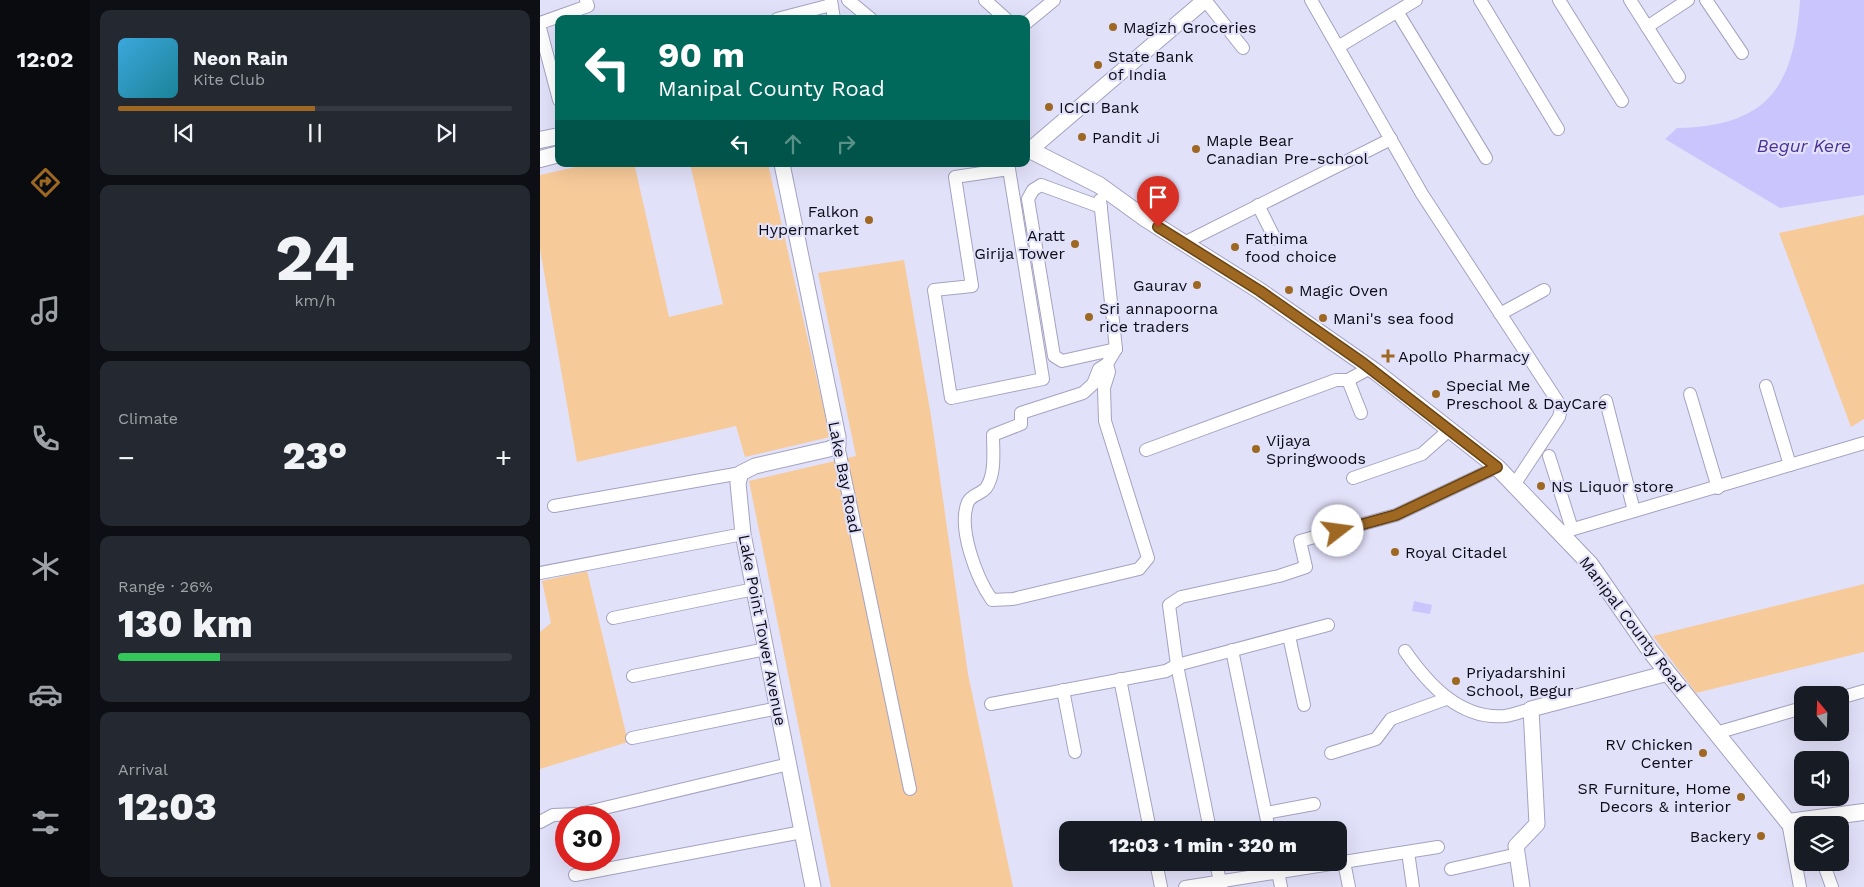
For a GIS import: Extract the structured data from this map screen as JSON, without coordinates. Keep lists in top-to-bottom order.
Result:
{
  "streets": {
    "main road": ["Manipal County Road"],
    "street": ["Lake Bay Road", "Lake Point Tower Avenue"]
  },
  "water": ["Begur Kere"],
  "places": {
    "other": [
      "Magizh Groceries",
      "State Bank of India",
      "ICICI Bank",
      "Pandit Ji",
      "Maple Bear Canadian Pre-school",
      "Falkon Hypermarket",
      "Aratt Girija Tower",
      "Fathima food choice",
      "Gaurav",
      "Magic Oven",
      "Sri annapoorna rice traders",
      "Mani's sea food",
      "Special Me Preschool & DayCare",
      "Vijaya Springwoods",
      "NS Liquor store",
      "Royal Citadel",
      "Priyadarshini School, Begur",
      "RV Chicken Center",
      "SR Furniture, Home Decors & interior",
      "Backery"
    ],
    "health": ["Apollo Pharmacy"]
  },
  "north": "top",
  "page": {
    "tabs": "12:02",
    "turn": ["90 m", "Manipal County Road"],
    "song": ["Neon Rain", "Kite Club"],
    "tile": [
      ["24", "km/h"],
      "Climate",
      ["Range · 26%", "130 km"],
      ["Arrival", "12:03"]
    ],
    "heat": ["−", "23°", "+"],
    "limit": "30",
    "trip": "12:03 · 1 min · 320 m"
  }
}
